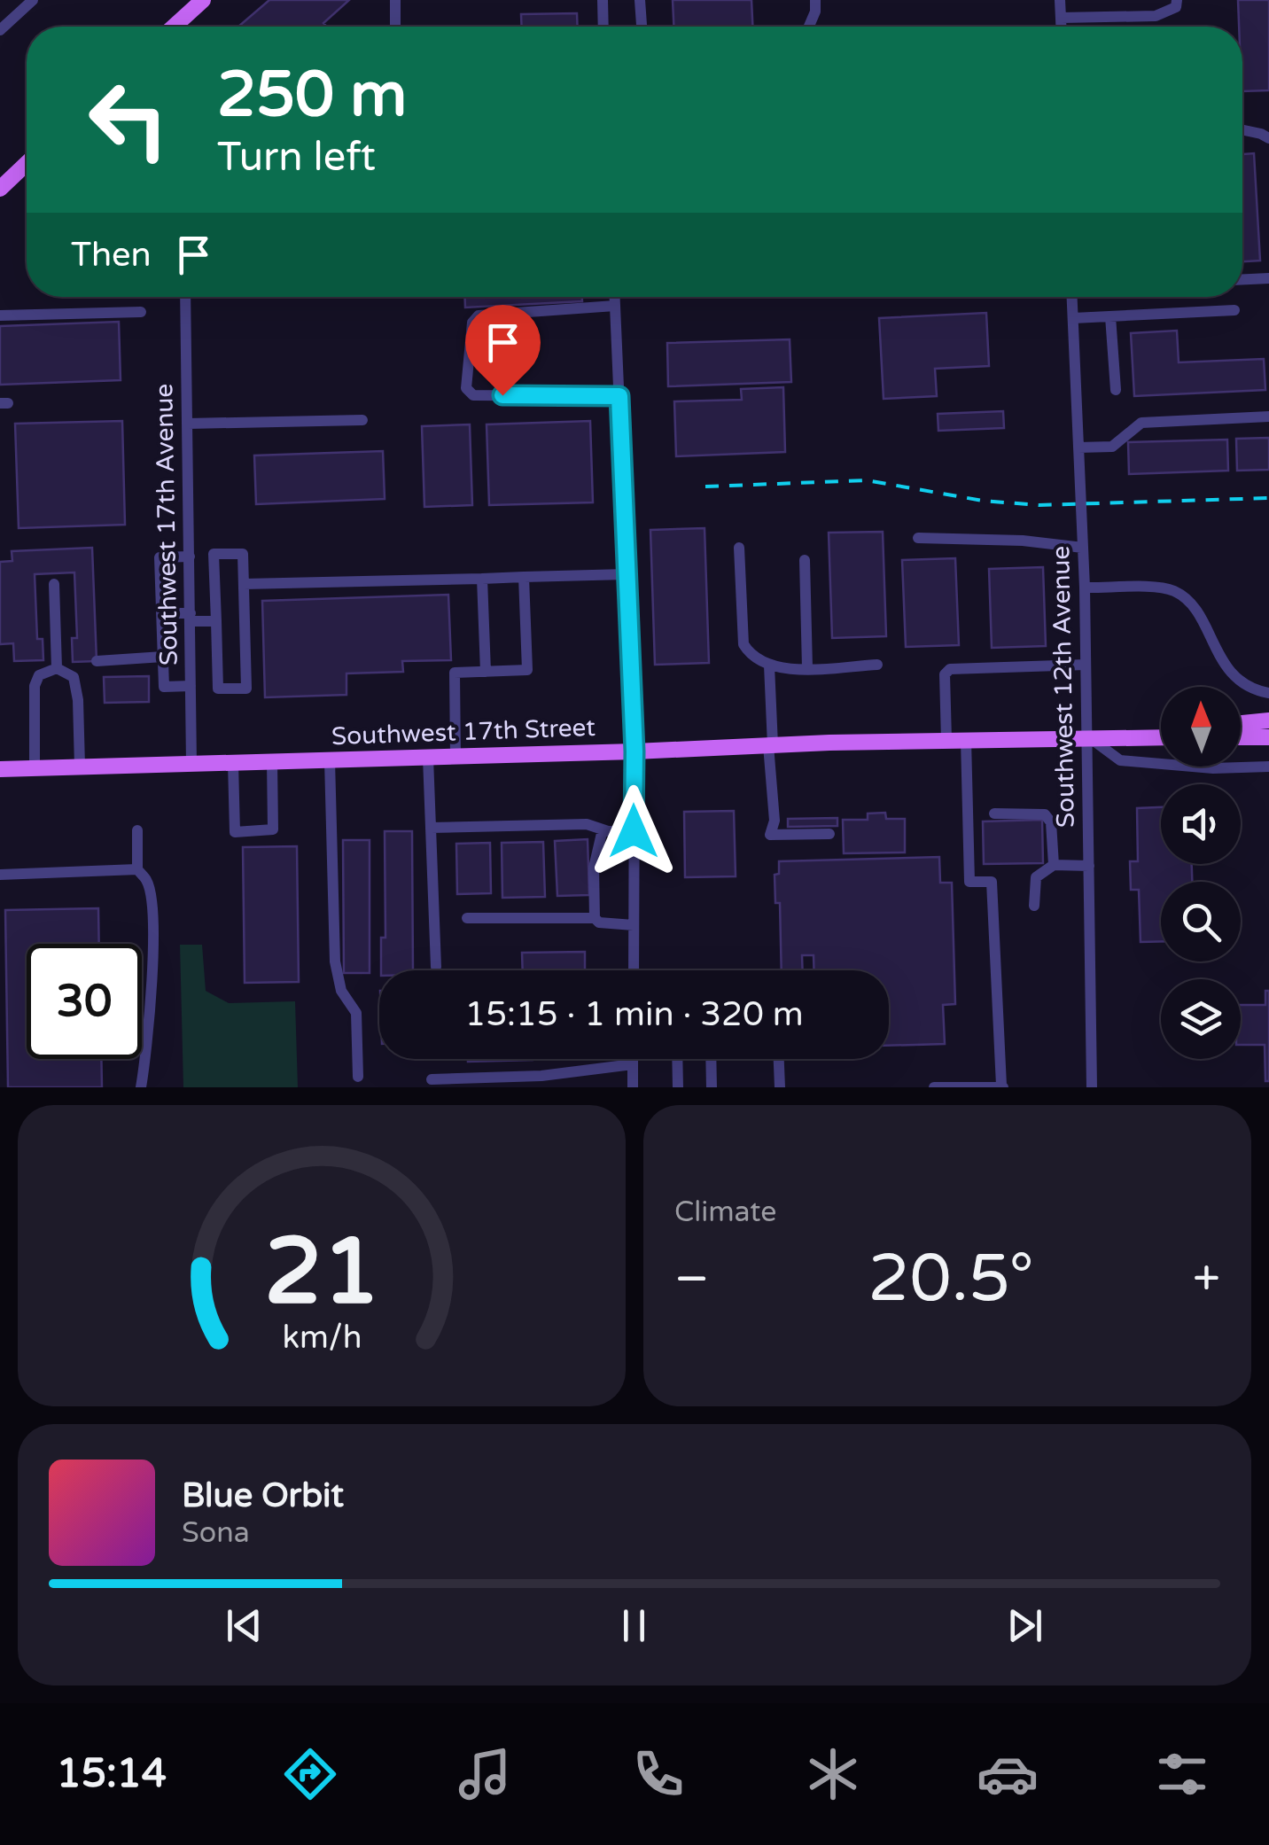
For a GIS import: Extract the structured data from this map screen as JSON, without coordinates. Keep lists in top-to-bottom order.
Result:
{
  "streets": {
    "main road": ["Southwest 17th Street"],
    "street": ["Southwest 17th Avenue", "Southwest 12th Avenue"]
  },
  "crossings": [
    ["Southwest 17th Avenue", "Southwest 17th Street"],
    ["Southwest 12th Avenue", "Southwest 17th Street"]
  ],
  "north": "top",
  "page": {
    "turn": ["250 m", "Turn left"],
    "then": "Then",
    "limit": "30",
    "trip": "15:15 · 1 min · 320 m",
    "tile": "Climate",
    "heat": ["−", "20.5°", "+"],
    "song": ["Blue Orbit", "Sona"],
    "tabs": "15:14",
    "gauge": ["21", "km/h"]
  }
}
